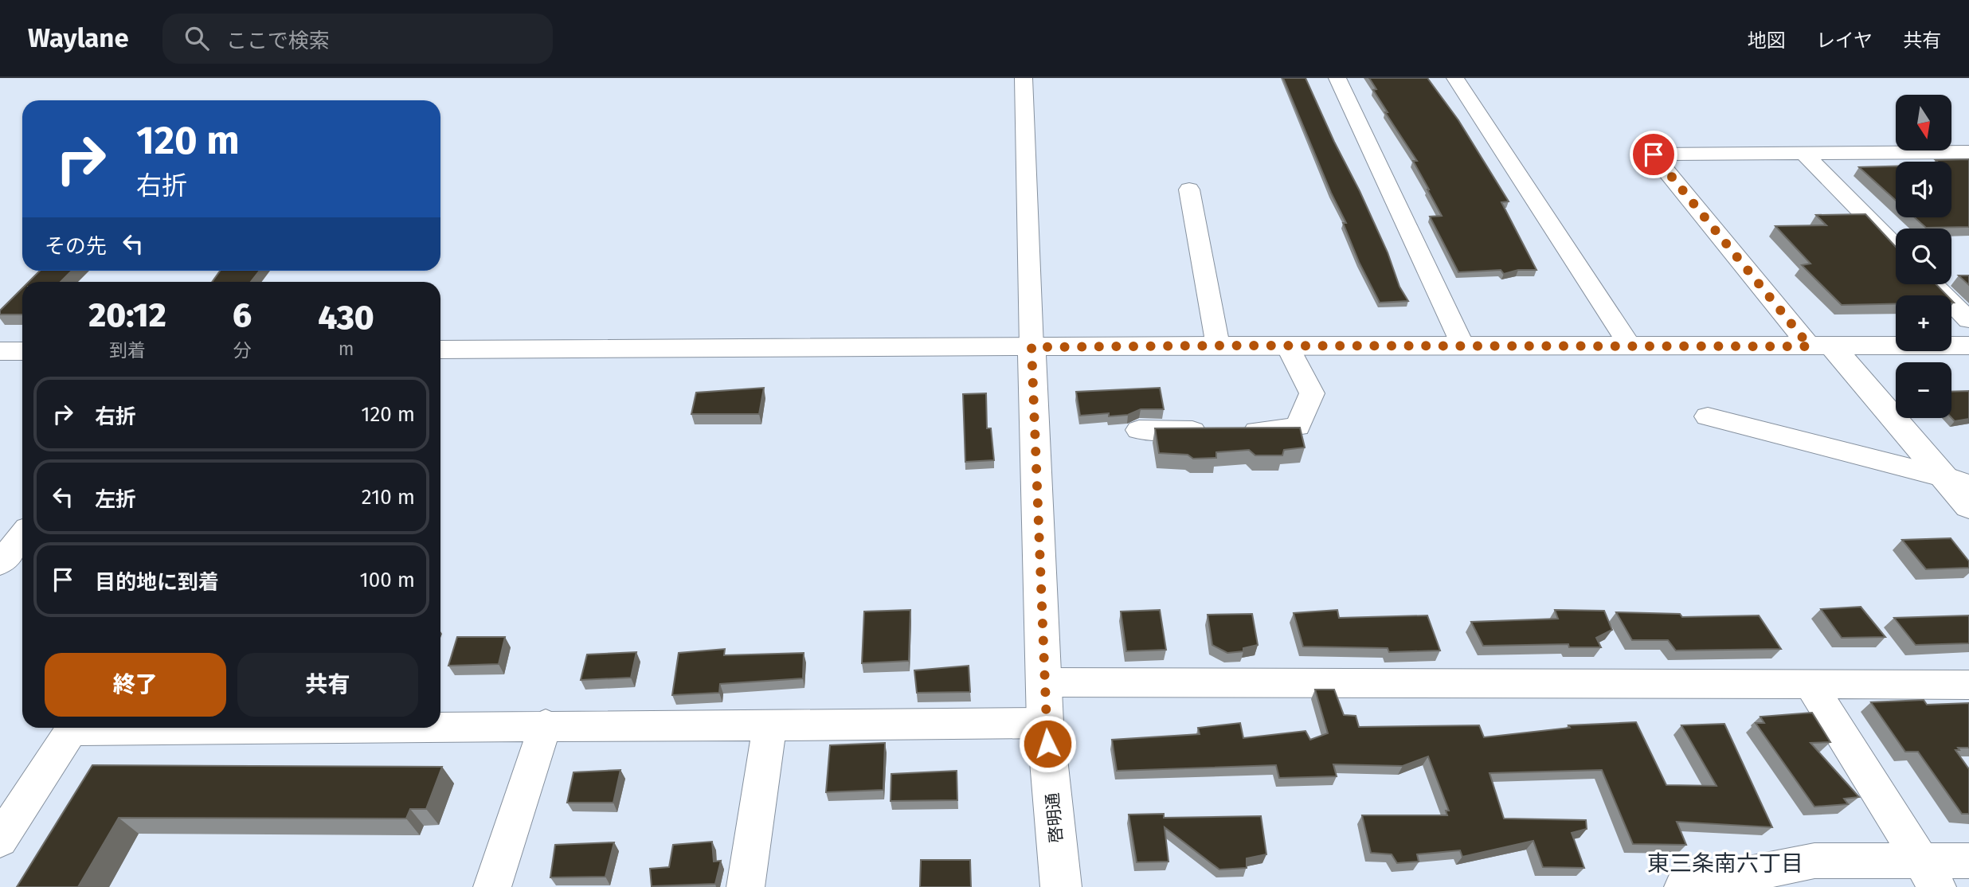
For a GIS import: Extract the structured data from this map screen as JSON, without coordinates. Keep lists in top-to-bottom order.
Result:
{
  "streets": {
    "street": ["啓明通"]
  },
  "districts": ["東三条南六丁目"],
  "north": "bottom",
  "page": {
    "header": "Waylane",
    "search": "ここで検索",
    "nav": ["地図", "レイヤ", "共有"],
    "map_buttons": ["+", "−"],
    "turn": ["120 m", "右折"],
    "then": "その先",
    "eta": [
      "20:12",
      "到着",
      "6",
      "分",
      "430",
      "m"
    ],
    "list": [
      {
        "name": "右折",
        "value": "120 m"
      },
      {
        "name": "左折",
        "value": "210 m"
      },
      {
        "name": "目的地に到着",
        "value": "100 m"
      }
    ],
    "buttons": ["終了", "共有"]
  }
}
